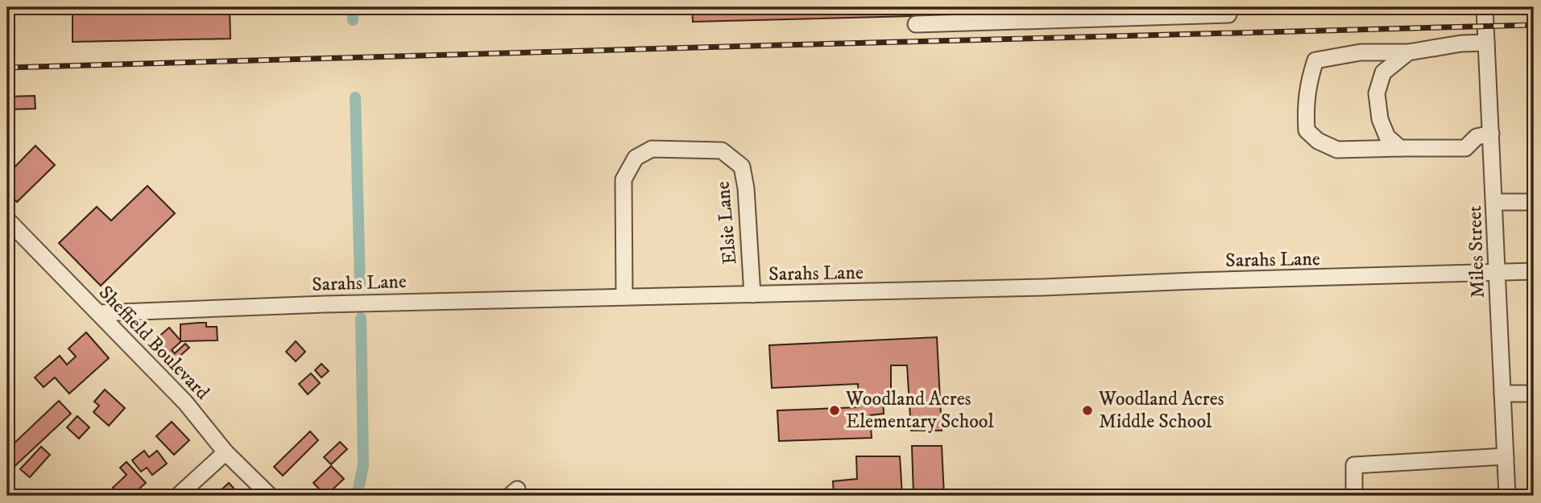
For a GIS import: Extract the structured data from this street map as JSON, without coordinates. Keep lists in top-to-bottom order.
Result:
{
  "streets": {
    "street": [
      "Elsie Lane",
      "Miles Street",
      "Sarahs Lane",
      "Sheffield Boulevard"
    ]
  },
  "crossings": [
    ["Elsie Lane", "Sarahs Lane"],
    ["Miles Street", "Sarahs Lane"],
    ["Sarahs Lane", "Sheffield Boulevard"]
  ],
  "places": ["Woodland Acres Elementary School", "Woodland Acres Middle School"]
}
